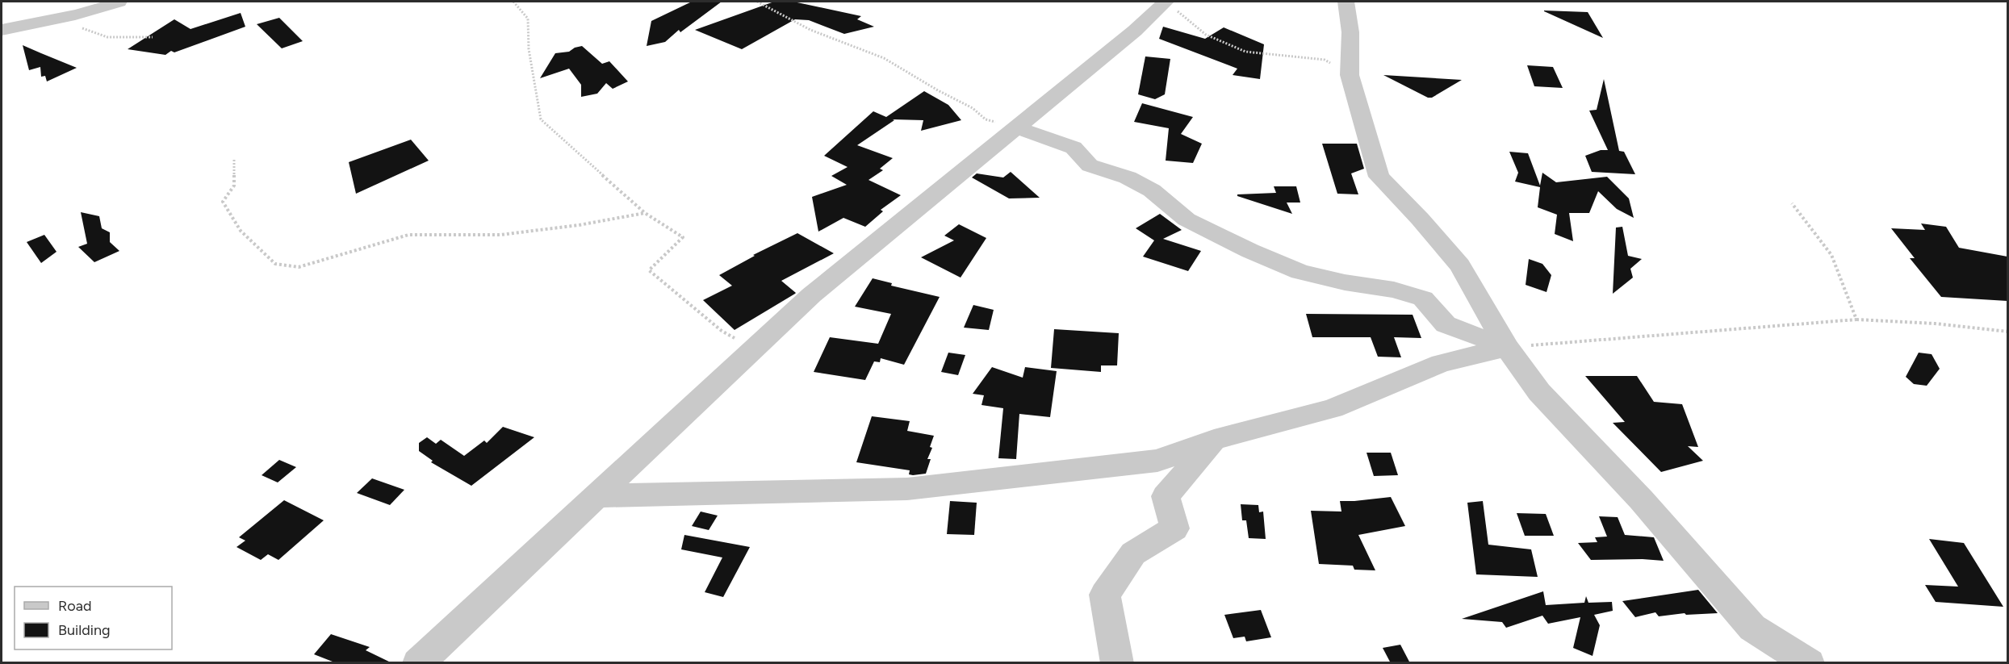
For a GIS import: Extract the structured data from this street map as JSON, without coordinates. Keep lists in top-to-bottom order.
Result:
{
  "legend": ["Road", "Building"]
}
